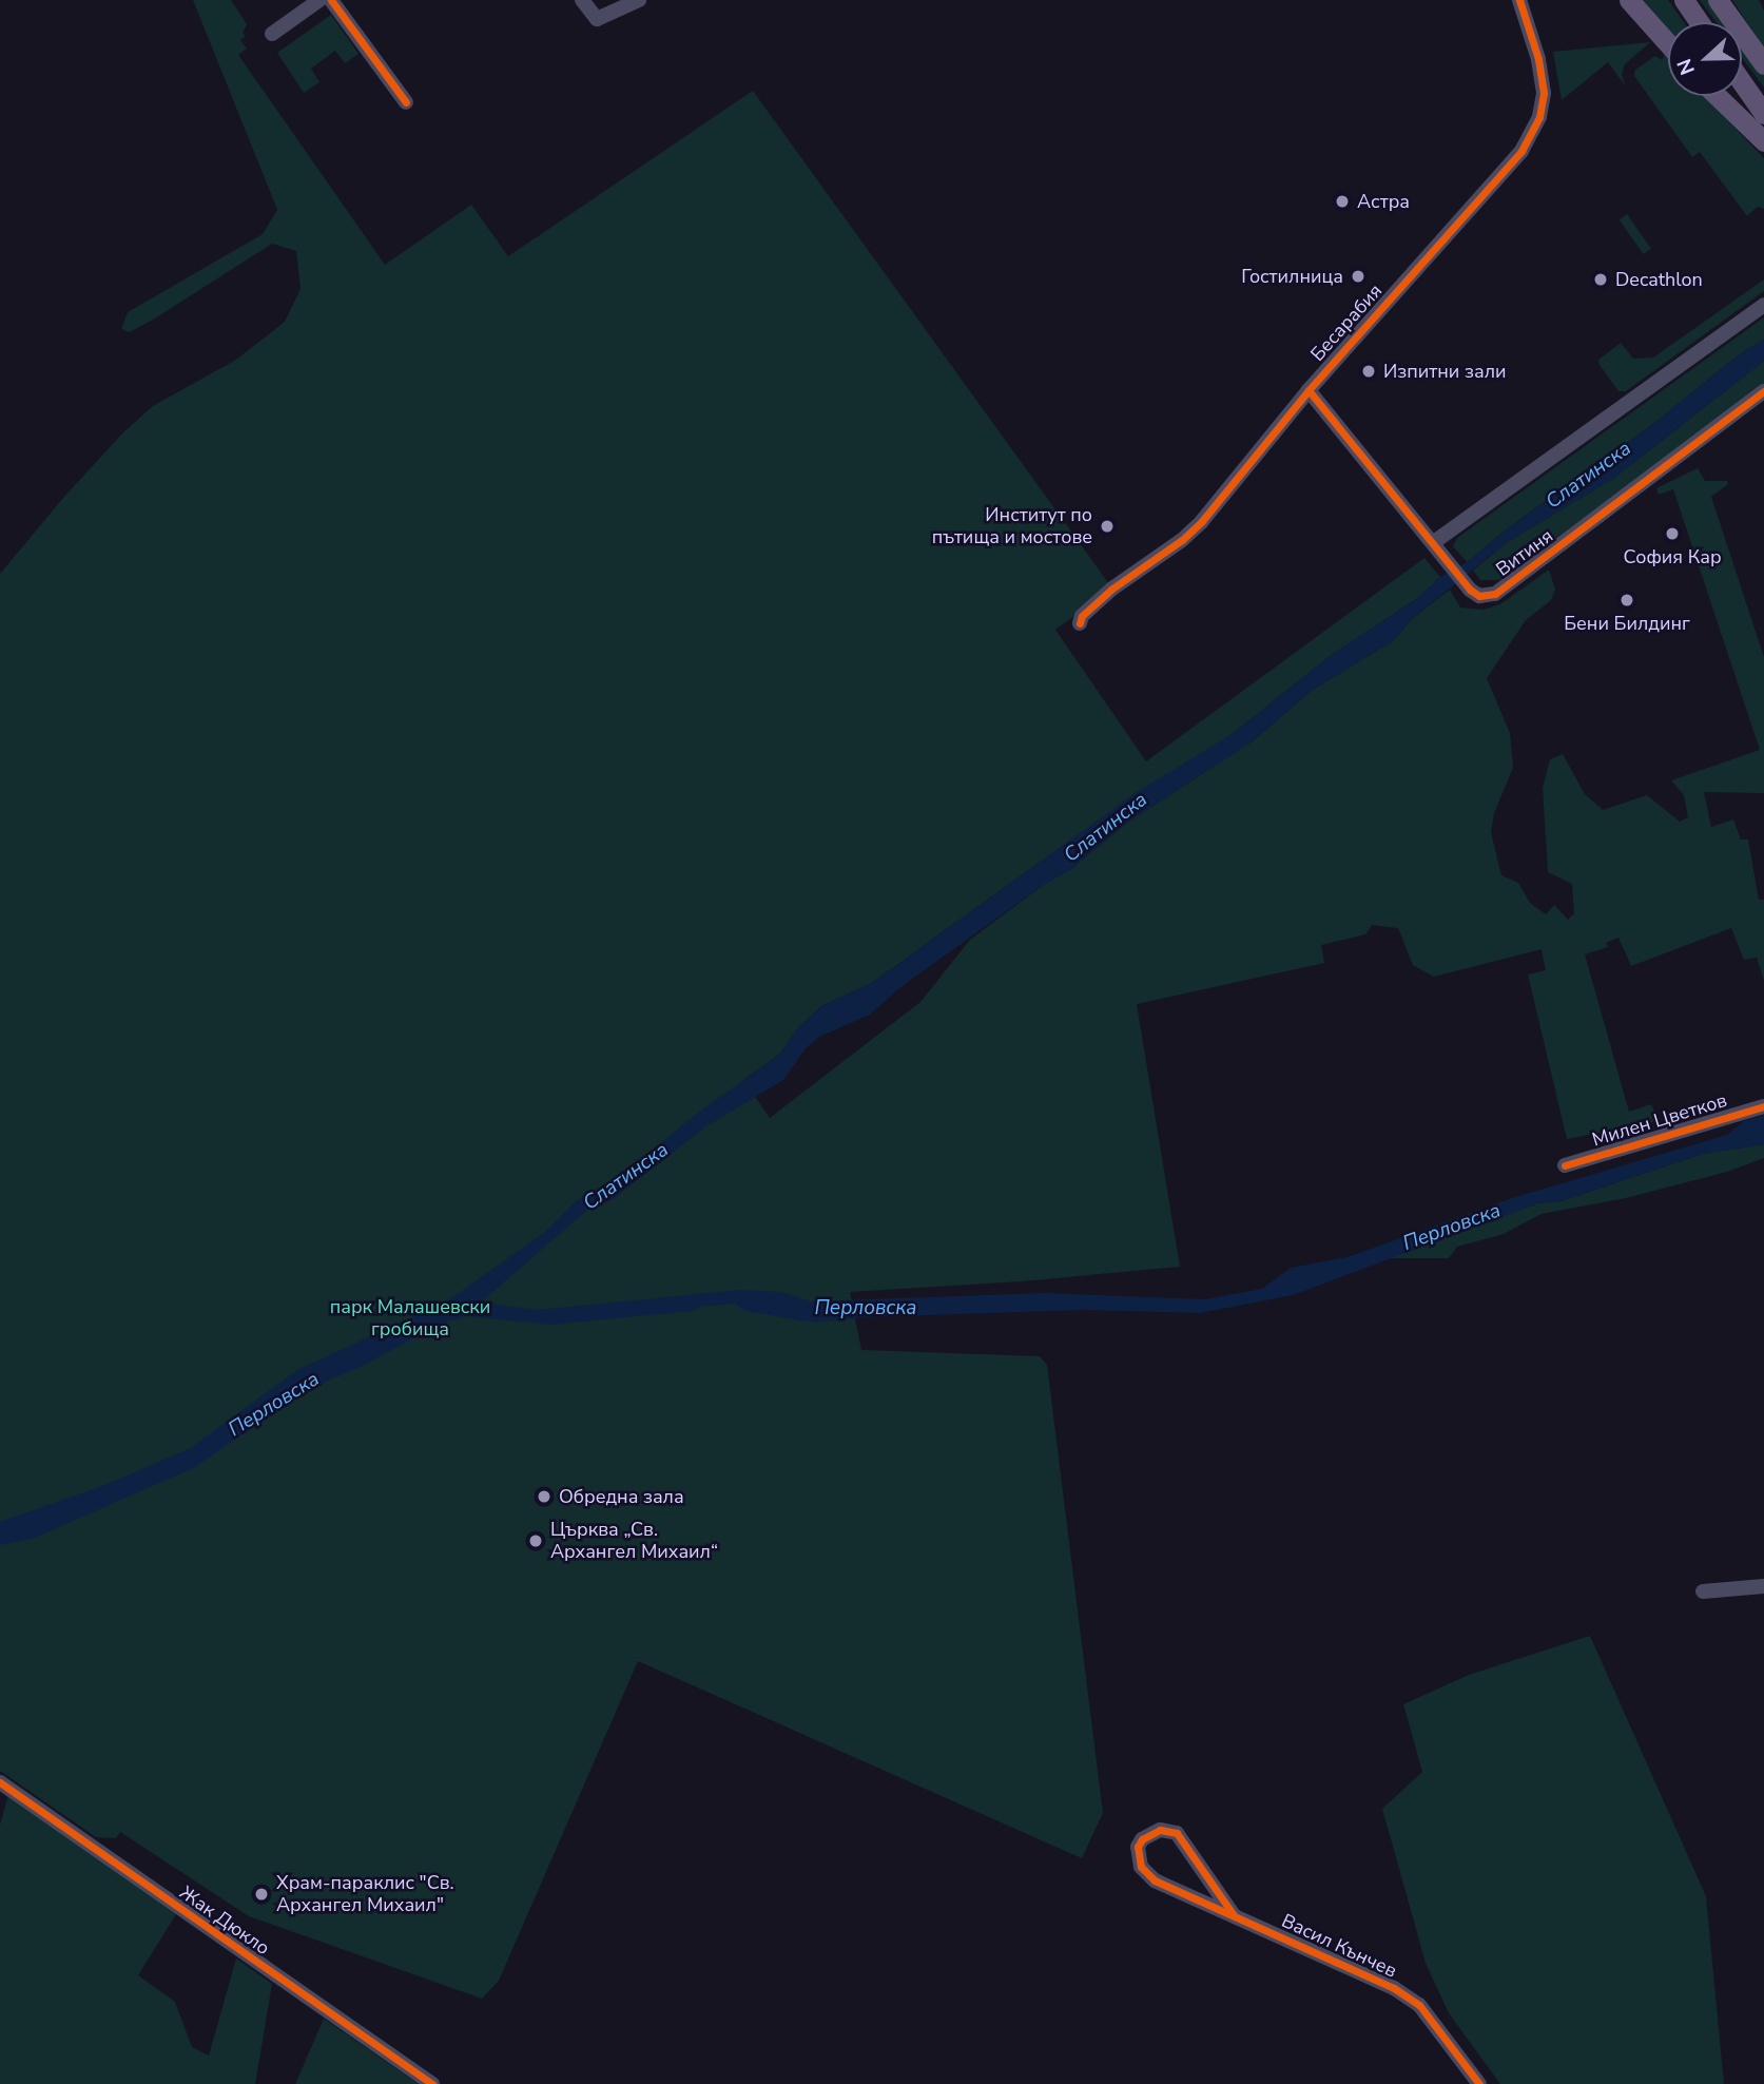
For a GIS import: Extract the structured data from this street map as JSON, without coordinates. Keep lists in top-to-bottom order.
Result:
{
  "streets": {
    "street": [
      "Бесарабия",
      "Витиня",
      "Милен Цветков",
      "Жак Дюкло",
      "Васил Кънчев"
    ]
  },
  "crossings": [
    ["Бесарабия", "Витиня"]
  ],
  "water": ["Слатинска", "Перловска"],
  "parks": ["парк Малашевски гробища"],
  "places": [
    "Астра",
    "Гостилница",
    "Decathlon",
    "Изпитни зали",
    "Институт по пътища и мостове",
    "София Кар",
    "Бени Билдинг",
    "Обредна зала",
    "Църква „Св. Архангел Михаил“",
    "Храм-параклис \"Св. Архангел Михаил\""
  ],
  "north": "left"
}
